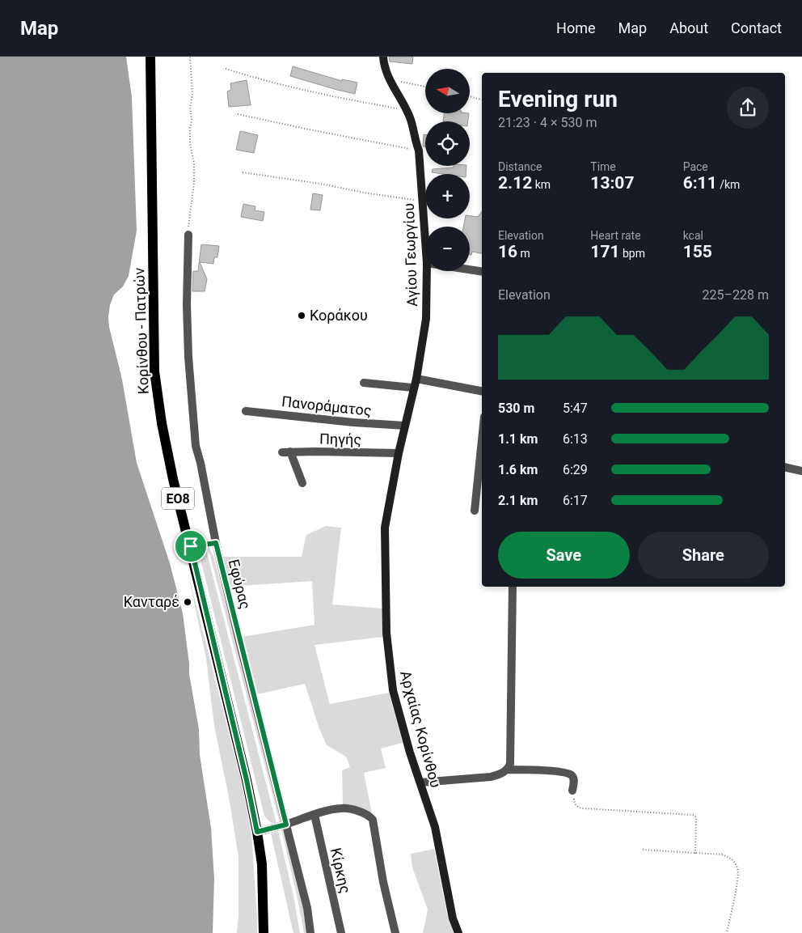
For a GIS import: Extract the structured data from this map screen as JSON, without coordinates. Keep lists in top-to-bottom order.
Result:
{
  "streets": {
    "main road": ["Κορίνθου - Πατρών", "ΕΟ8"],
    "street": [
      "Αγίου Γεωργίου",
      "Πανοράματος",
      "Πηγής",
      "Εφύρας",
      "Αρχαίας Κορίνθου",
      "Κίρκης"
    ]
  },
  "crossings": [
    ["Αγίου Γεωργίου", "Πανοράματος"],
    ["Αγίου Γεωργίου", "Πηγής"],
    ["Αγίου Γεωργίου", "Αρχαίας Κορίνθου"]
  ],
  "places": ["Κοράκου", "Κανταρέ"],
  "north": "left",
  "page": {
    "header": "Map",
    "nav": [
      "Home",
      "Map",
      "About",
      "Contact"
    ],
    "map_buttons": ["+", "−"],
    "heading": ["Evening run", "21:23 · 4 × 530 m"],
    "stats": [
      ["Distance", "2.12 km"],
      ["Time", "13:07"],
      ["Pace", "6:11 /km"],
      ["Elevation", "16 m"],
      ["Heart rate", "171 bpm"],
      ["kcal", "155"]
    ],
    "chart": ["Elevation", "225–228 m"],
    "list": [
      {
        "name": "530 m",
        "note": "5:47"
      },
      {
        "name": "1.1 km",
        "note": "6:13"
      },
      {
        "name": "1.6 km",
        "note": "6:29"
      },
      {
        "name": "2.1 km",
        "note": "6:17"
      }
    ],
    "buttons": ["Save", "Share"]
  }
}
